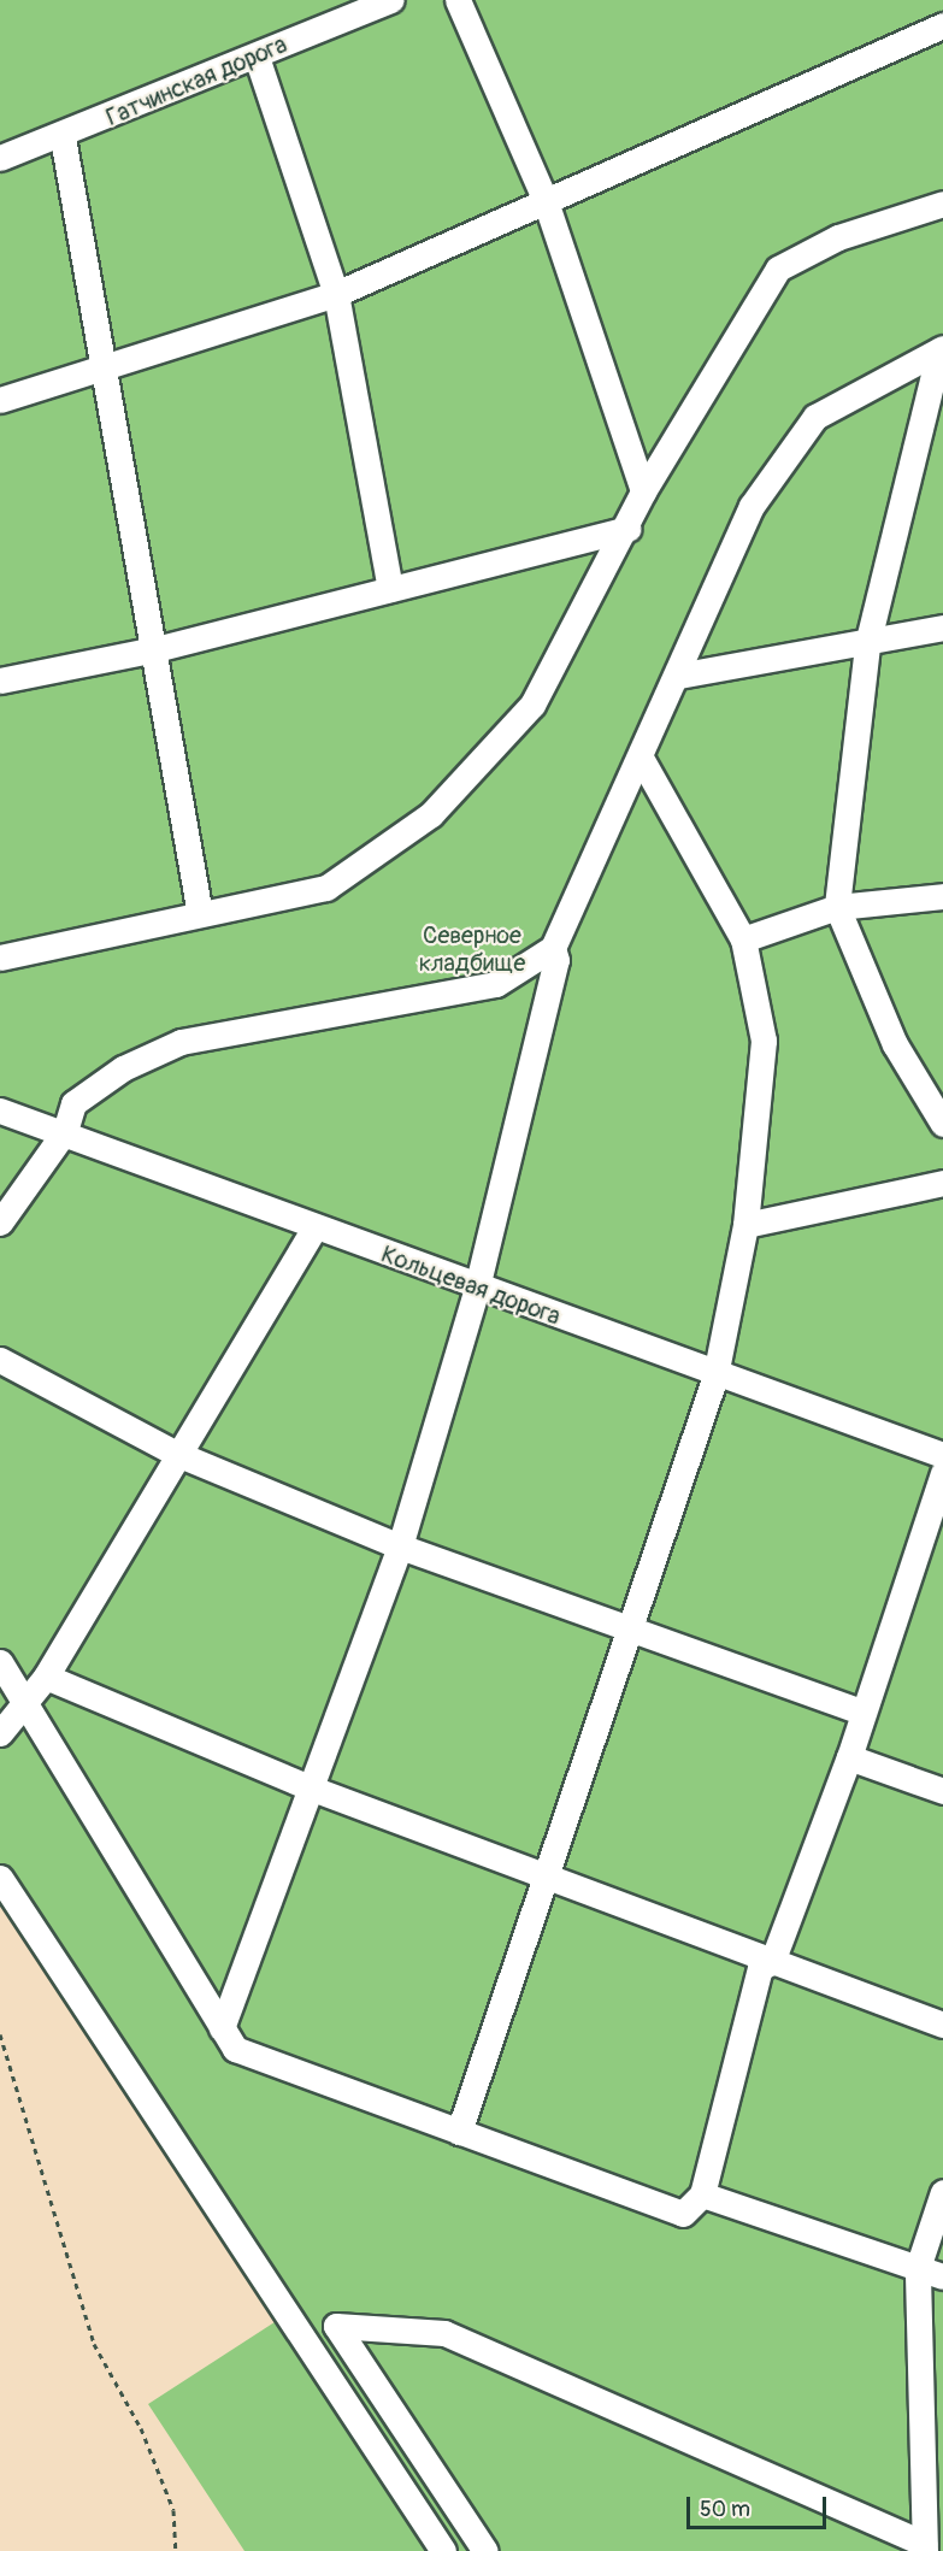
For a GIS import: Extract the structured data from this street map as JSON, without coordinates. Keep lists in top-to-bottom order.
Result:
{
  "streets": {
    "lane": ["Гатчинская дорога", "Кольцевая дорога"]
  },
  "parks": ["Северное кладбище"],
  "scale_bar": "50 m"
}
